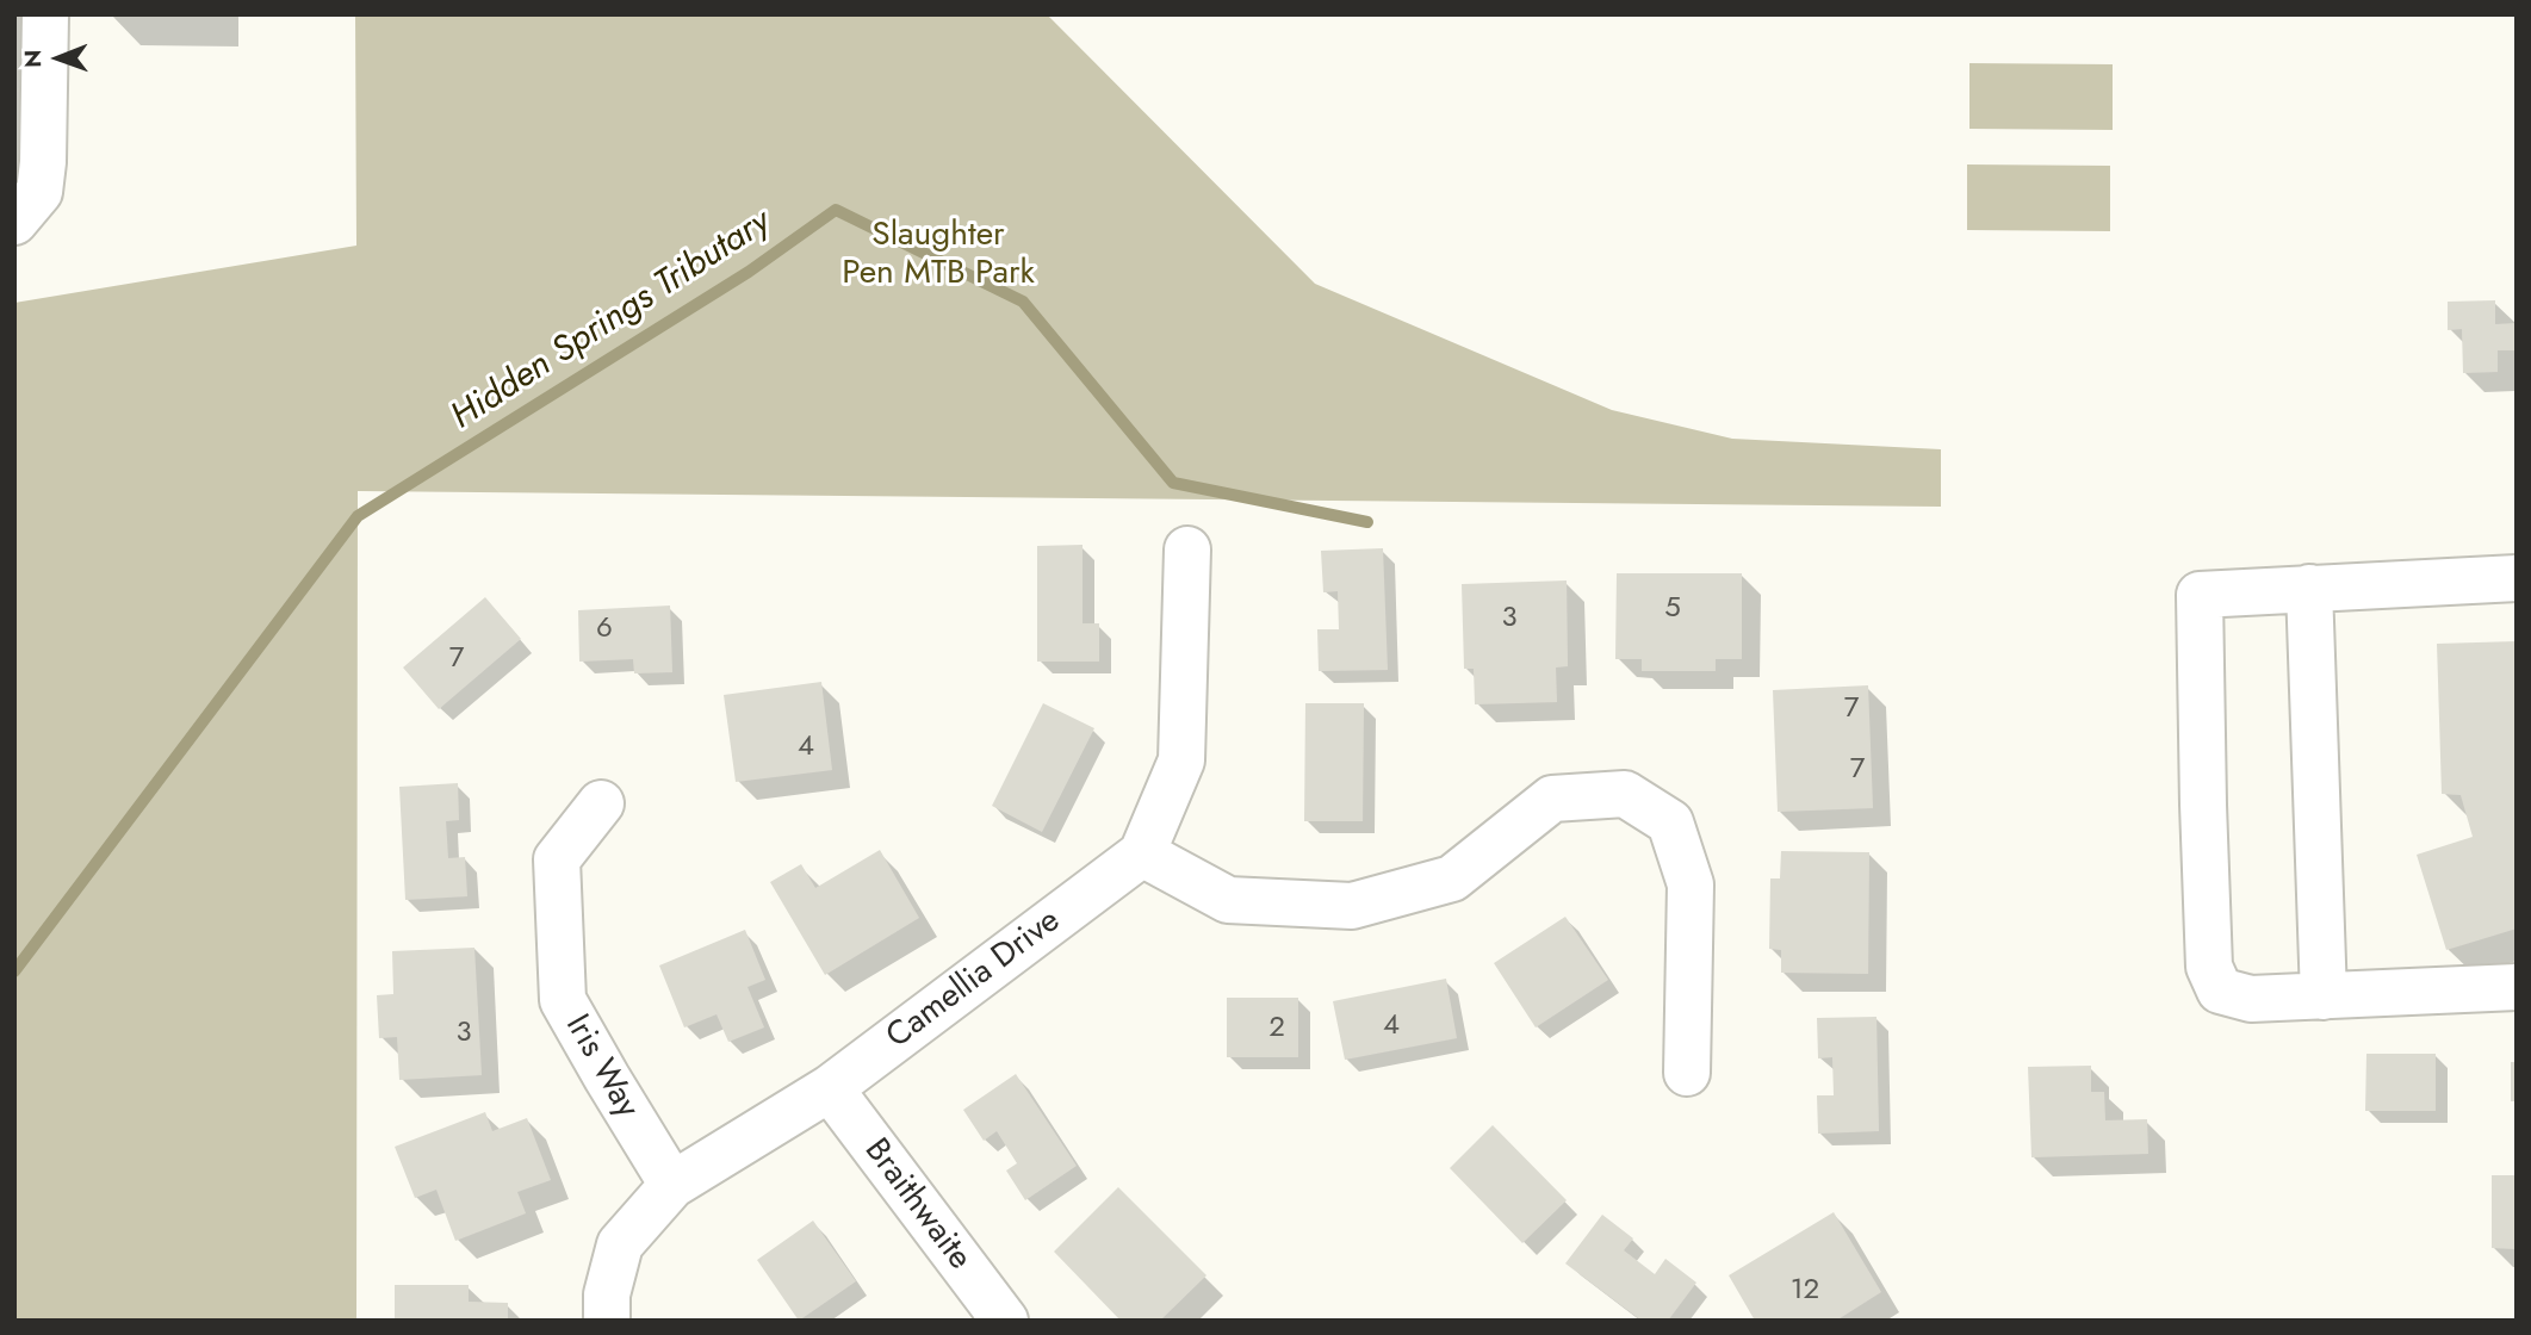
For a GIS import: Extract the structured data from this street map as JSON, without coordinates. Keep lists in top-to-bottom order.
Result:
{
  "streets": {
    "street": ["Camellia Drive", "Iris Way", "Braithwaite"]
  },
  "crossings": [
    ["Camellia Drive", "Iris Way"],
    ["Camellia Drive", "Braithwaite"]
  ],
  "water": ["Hidden Springs Tributary"],
  "parks": ["Slaughter Pen MTB Park"],
  "house_numbers": [
    "5",
    "3",
    "6",
    "7",
    "7",
    "4",
    "7",
    "4",
    "2",
    "3",
    "12"
  ],
  "north": "left"
}
